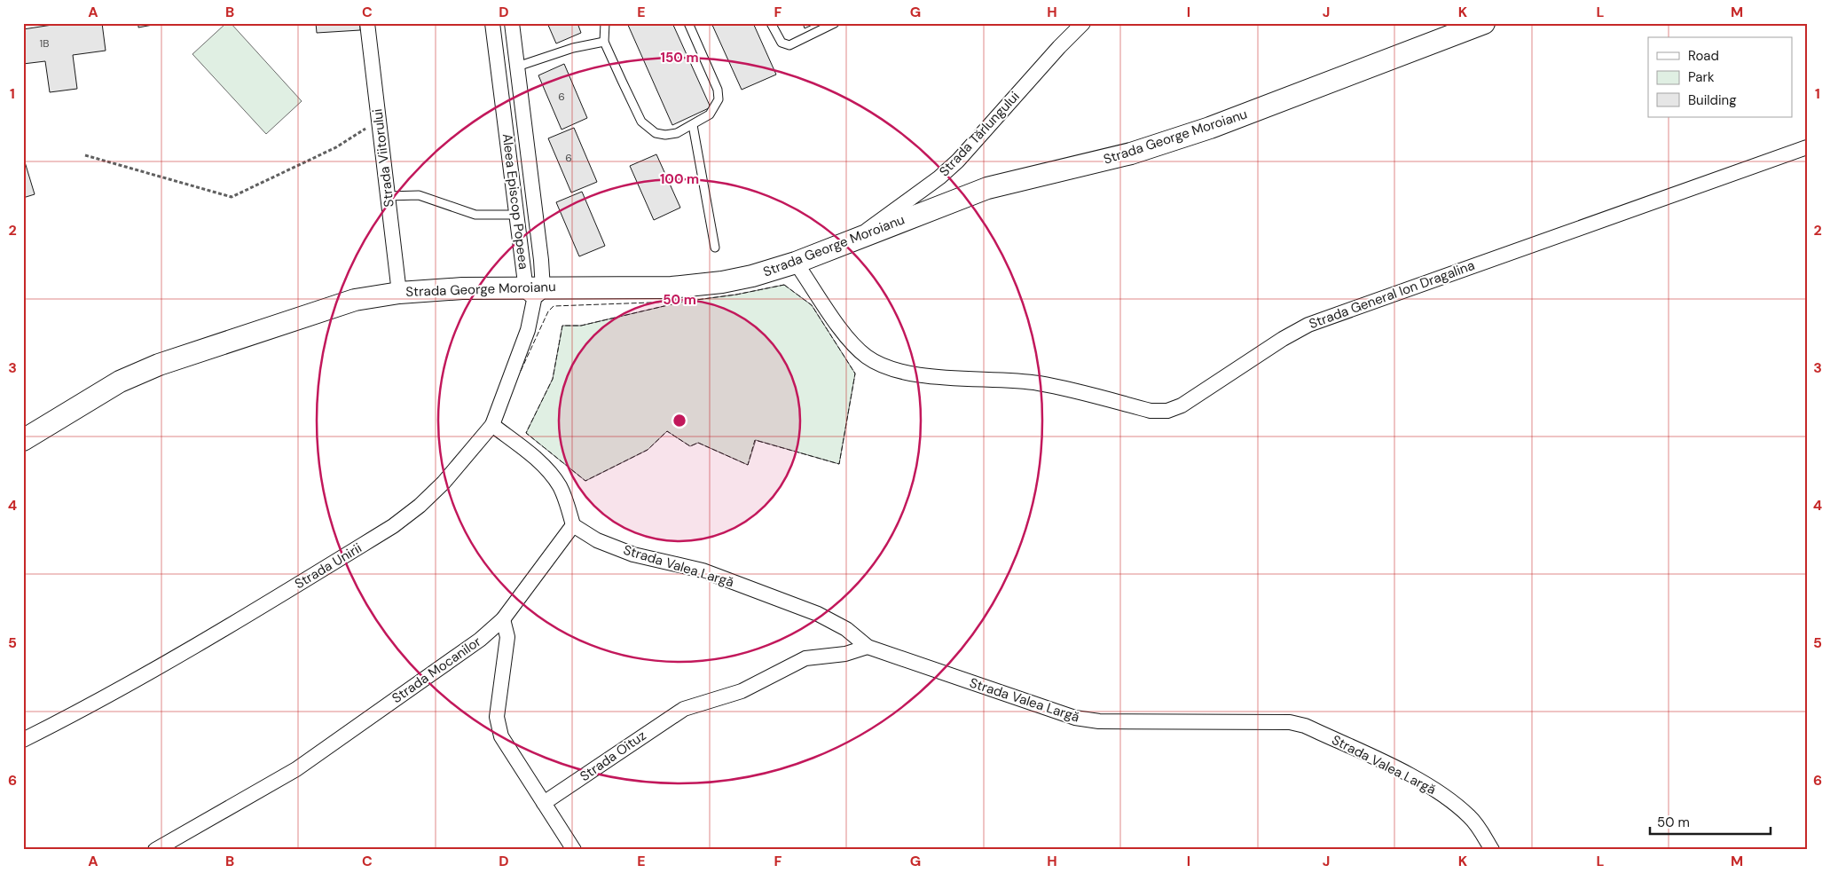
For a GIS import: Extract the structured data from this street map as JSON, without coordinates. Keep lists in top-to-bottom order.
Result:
{
  "streets": {
    "main road": ["Strada George Moroianu"],
    "street": [
      "Strada Tărlungului",
      "Strada Viitorului",
      "Aleea Episcop Popeea",
      "Strada General Ion Dragalina",
      "Strada Unirii",
      "Strada Valea Largă",
      "Strada Mocanilor",
      "Strada Oituz"
    ]
  },
  "crossings": [
    ["Strada Tărlungului", "Strada George Moroianu"],
    ["Strada George Moroianu", "Strada Viitorului"],
    ["Strada George Moroianu", "Aleea Episcop Popeea"],
    ["Strada George Moroianu", "Strada General Ion Dragalina"],
    ["Strada George Moroianu", "Strada Unirii"],
    ["Aleea Episcop Popeea", "Strada Unirii"],
    ["Strada Valea Largă", "Strada Mocanilor"],
    ["Strada Valea Largă", "Strada Oituz"]
  ],
  "house_numbers": ["1B", "6", "6"],
  "legend": ["Road", "Park", "Building"],
  "scale_bar": "50 m",
  "grid": {
    "columns": [
      "A",
      "B",
      "C",
      "D",
      "E",
      "F",
      "G",
      "H",
      "I",
      "J",
      "K",
      "L",
      "M"
    ],
    "rows": [
      "1",
      "2",
      "3",
      "4",
      "5",
      "6"
    ]
  },
  "rings": ["150 m", "100 m", "50 m"]
}
